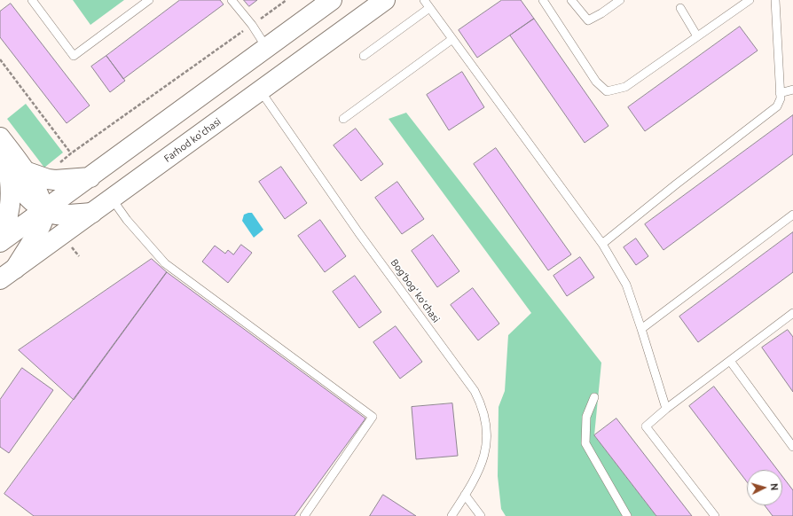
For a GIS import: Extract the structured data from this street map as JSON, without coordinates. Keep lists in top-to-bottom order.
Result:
{
  "streets": {
    "main road": ["Farhod ko'chasi"],
    "lane": ["Bogʻbogʻ koʻchasi"]
  },
  "crossings": [
    ["Farhod ko'chasi", "Bogʻbogʻ koʻchasi"]
  ],
  "north": "right"
}
